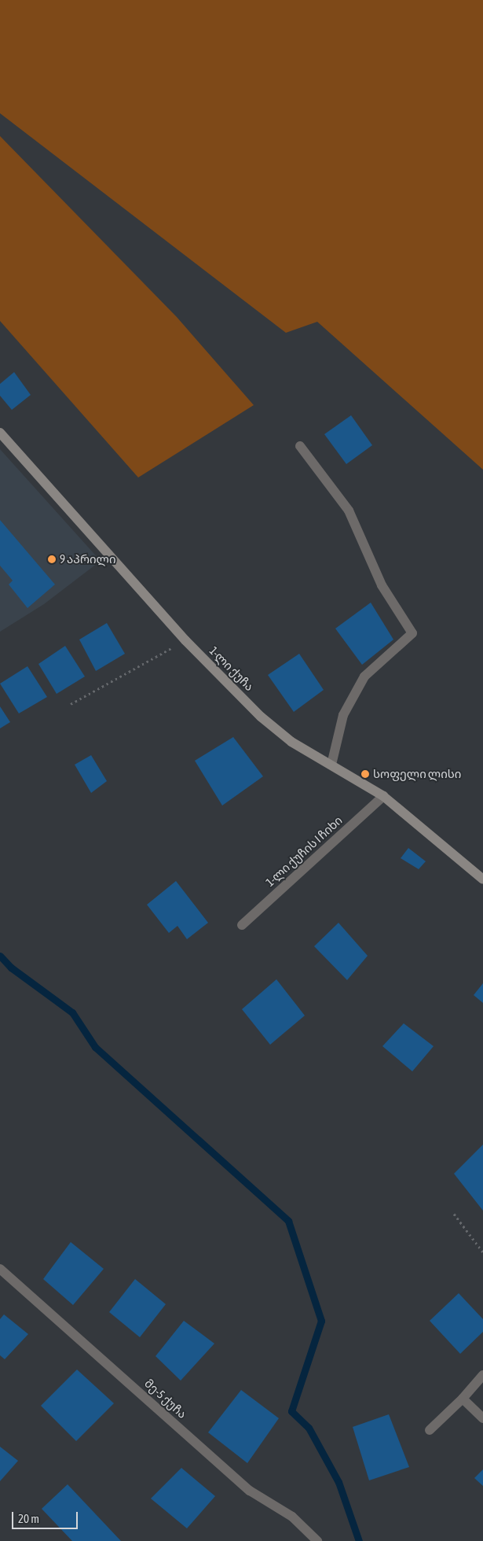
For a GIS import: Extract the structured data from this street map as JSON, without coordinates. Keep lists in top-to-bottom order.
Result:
{
  "streets": {
    "main road": ["1-ლი ქუჩა"],
    "street": ["1-ლი ქუჩის I ჩიხი", "მე-5 ქუჩა"]
  },
  "crossings": [
    ["1-ლი ქუჩა", "1-ლი ქუჩის I ჩიხი"]
  ],
  "places": ["9 აპრილი", "სოფელი ლისი"],
  "scale_bar": "20 m"
}
